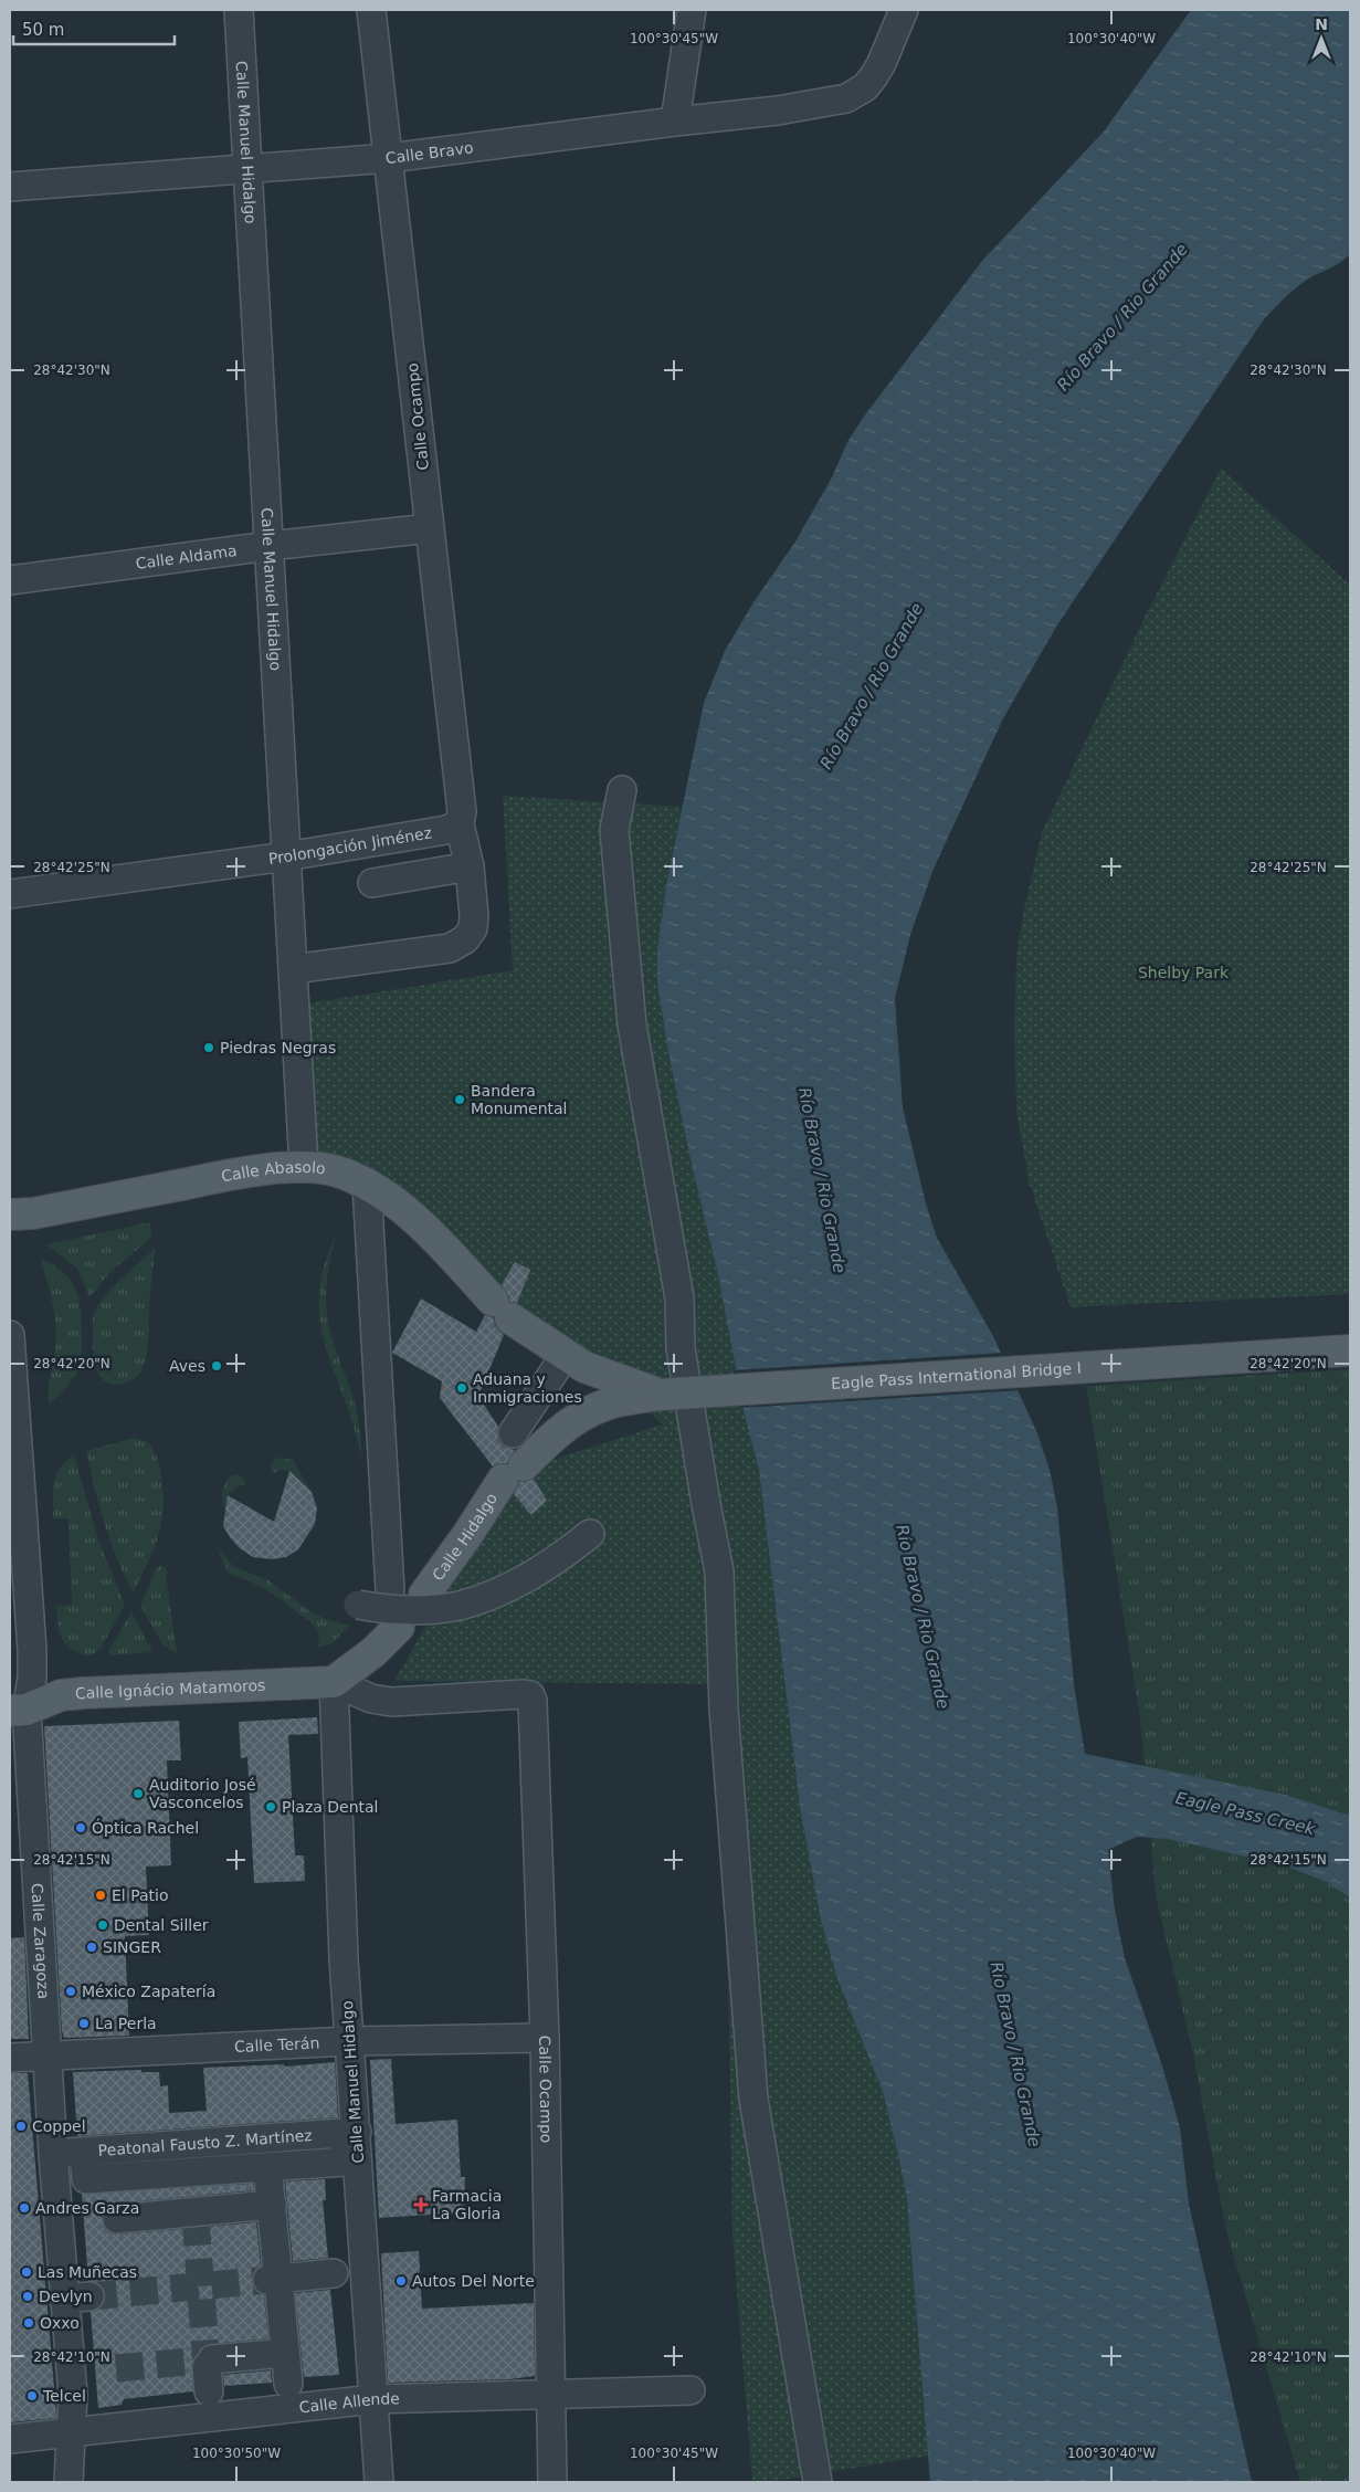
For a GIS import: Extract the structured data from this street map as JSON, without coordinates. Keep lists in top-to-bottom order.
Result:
{
  "streets": {
    "main road": [
      "Calle Abasolo",
      "Eagle Pass International Bridge I",
      "Calle Hidalgo",
      "Calle Ignácio Matamoros"
    ],
    "street": [
      "Calle Manuel Hidalgo",
      "Calle Bravo",
      "Calle Ocampo",
      "Calle Aldama",
      "Prolongación Jiménez",
      "Calle Zaragoza",
      "Calle Terán",
      "Peatonal Fausto Z. Martínez",
      "Calle Allende"
    ]
  },
  "crossings": [
    ["Calle Manuel Hidalgo", "Calle Bravo"],
    ["Calle Manuel Hidalgo", "Calle Ocampo"],
    ["Calle Manuel Hidalgo", "Calle Aldama"],
    ["Calle Manuel Hidalgo", "Prolongación Jiménez"],
    ["Calle Manuel Hidalgo", "Calle Abasolo"],
    ["Calle Manuel Hidalgo", "Calle Ignácio Matamoros"],
    ["Calle Manuel Hidalgo", "Calle Terán"],
    ["Calle Manuel Hidalgo", "Peatonal Fausto Z. Martínez"],
    ["Calle Manuel Hidalgo", "Calle Allende"],
    ["Calle Bravo", "Calle Ocampo"],
    ["Calle Ocampo", "Calle Aldama"],
    ["Calle Ocampo", "Prolongación Jiménez"],
    ["Calle Ocampo", "Calle Ignácio Matamoros"],
    ["Calle Ocampo", "Calle Terán"],
    ["Calle Ocampo", "Calle Allende"],
    ["Calle Abasolo", "Eagle Pass International Bridge I"],
    ["Calle Abasolo", "Calle Hidalgo"],
    ["Eagle Pass International Bridge I", "Calle Hidalgo"],
    ["Calle Ignácio Matamoros", "Calle Zaragoza"],
    ["Calle Zaragoza", "Calle Terán"],
    ["Calle Zaragoza", "Peatonal Fausto Z. Martínez"],
    ["Calle Zaragoza", "Calle Allende"]
  ],
  "water": ["Río Bravo / Rio Grande", "Eagle Pass Creek"],
  "parks": ["Shelby Park"],
  "places": {
    "other": [
      "Piedras Negras",
      "Bandera Monumental",
      "Aves",
      "Aduana y Inmigraciones",
      "Auditorio José Vasconcelos",
      "Plaza Dental",
      "Óptica Rachel",
      "El Patio",
      "Dental Siller",
      "SINGER",
      "México Zapatería",
      "La Perla",
      "Coppel",
      "Andres Garza",
      "Las Muñecas",
      "Autos Del Norte",
      "Devlyn",
      "Oxxo",
      "Telcel"
    ],
    "health": ["Farmacia La Gloria"]
  },
  "scale_bar": "50 m",
  "north": "top",
  "coordinates": [
    "100°30'45\"W",
    "100°30'40\"W",
    "28°42'30\"N",
    "28°42'25\"N",
    "28°42'20\"N",
    "28°42'15\"N",
    "28°42'10\"N",
    "100°30'50\"W"
  ]
}
